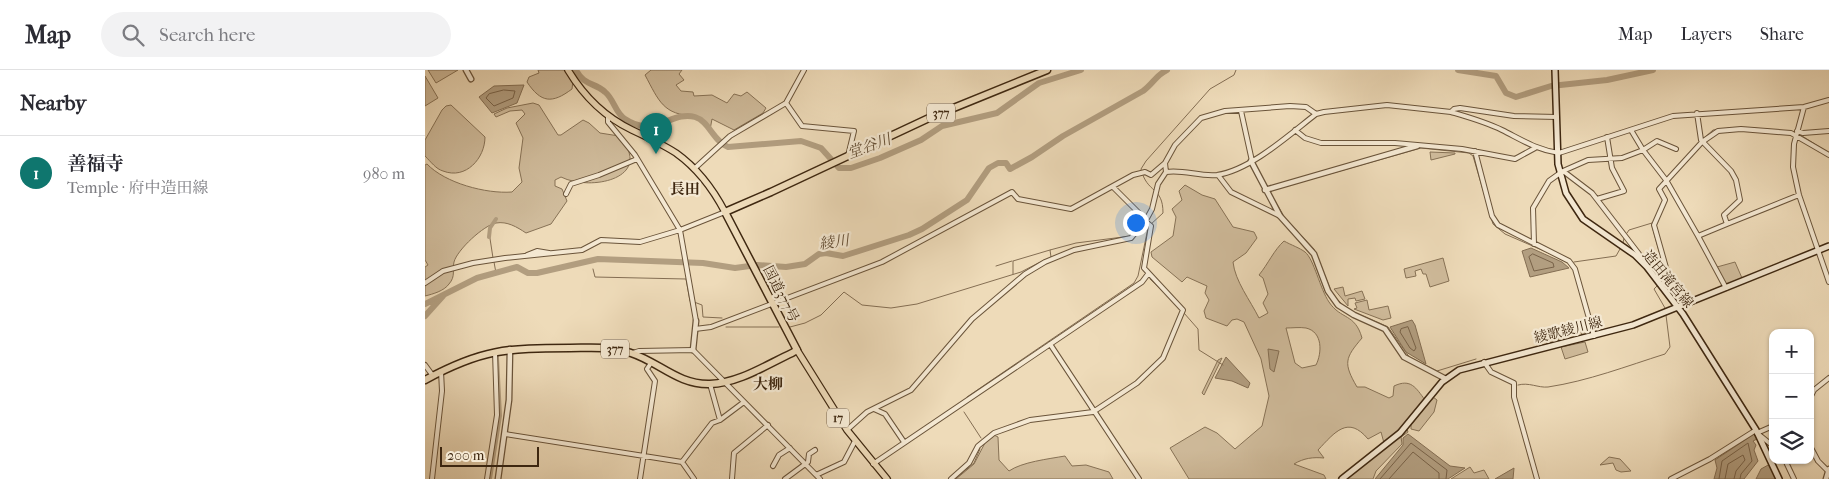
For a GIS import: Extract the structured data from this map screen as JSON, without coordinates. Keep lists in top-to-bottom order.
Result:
{
  "streets": {
    "highway": ["377", "国道377号"],
    "main road": ["造田滝宮線", "綾歌綾川線", "17"]
  },
  "crossings": [
    ["377", "国道377号"],
    ["377", "17"],
    ["造田滝宮線", "綾歌綾川線"],
    ["国道377号", "17"]
  ],
  "districts": ["長田", "大柳"],
  "water": ["堂谷川", "綾川"],
  "scale_bar": "200 m",
  "page": {
    "header": "Map",
    "search": "Search here",
    "nav": ["Map", "Layers", "Share"],
    "heading": "Nearby",
    "pins": "1",
    "list": [
      {
        "mark": "1",
        "name": "善福寺",
        "note": "Temple · 府中造田線",
        "value": "980 m"
      }
    ],
    "map_buttons": ["+", "−"],
    "scale": "200 m"
  }
}
